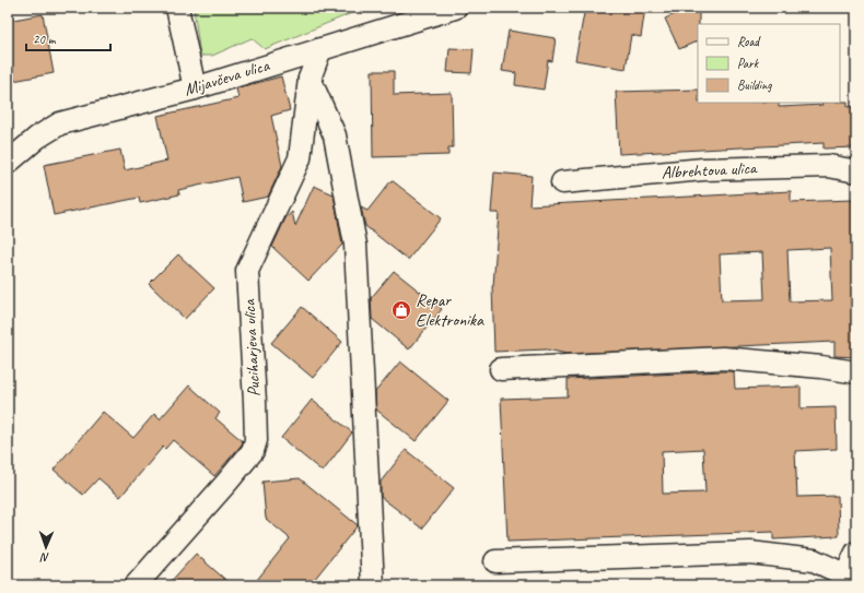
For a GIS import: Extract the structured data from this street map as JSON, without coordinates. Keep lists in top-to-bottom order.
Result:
{
  "streets": {
    "street": ["Mijavčeva ulica", "Albrehtova ulica", "Puciharjeva ulica"]
  },
  "crossings": [
    ["Mijavčeva ulica", "Puciharjeva ulica"]
  ],
  "places": {
    "shop": ["Repar Elektronika"]
  },
  "legend": ["Road", "Park", "Building"],
  "scale_bar": "20 m",
  "north": "bottom"
}
